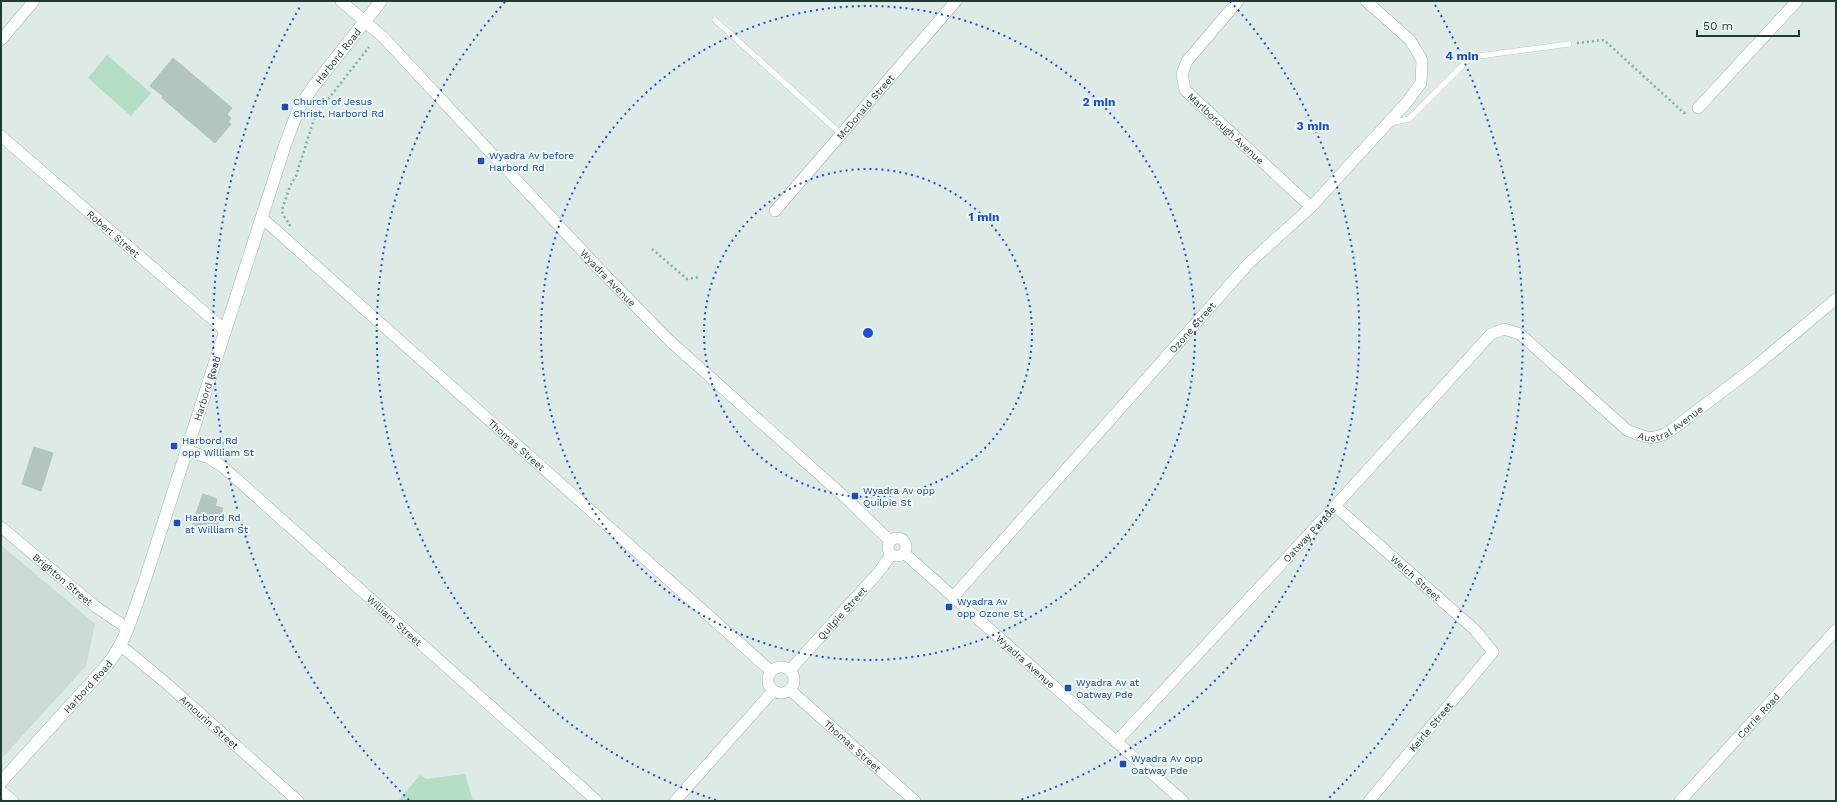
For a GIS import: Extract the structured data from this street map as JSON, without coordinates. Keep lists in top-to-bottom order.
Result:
{
  "streets": {
    "main road": ["Harbord Road"],
    "street": [
      "McDonald Street",
      "Marlborough Avenue",
      "Robert Street",
      "Wyadra Avenue",
      "Ozone Street",
      "Austral Avenue",
      "Thomas Street",
      "Oatway Parade",
      "Welch Street",
      "Brighton Street",
      "Quilpie Street",
      "William Street",
      "Corrie Road",
      "Amourin Street",
      "Keirle Street"
    ]
  },
  "crossings": [
    ["Harbord Road", "Robert Street"],
    ["Harbord Road", "Wyadra Avenue"],
    ["Harbord Road", "Thomas Street"],
    ["Harbord Road", "Brighton Street"],
    ["Harbord Road", "William Street"],
    ["Harbord Road", "Amourin Street"],
    ["Marlborough Avenue", "Ozone Street"],
    ["Wyadra Avenue", "Ozone Street"],
    ["Wyadra Avenue", "Oatway Parade"],
    ["Wyadra Avenue", "Quilpie Street"],
    ["Austral Avenue", "Oatway Parade"],
    ["Thomas Street", "Quilpie Street"],
    ["Oatway Parade", "Welch Street"],
    ["Welch Street", "Keirle Street"]
  ],
  "places": {
    "transit": [
      "Church of Jesus Christ, Harbord Rd",
      "Wyadra Av before Harbord Rd",
      "Harbord Rd opp William St",
      "Wyadra Av opp Quilpie St",
      "Harbord Rd at William St",
      "Wyadra Av opp Ozone St",
      "Wyadra Av at Oatway Pde",
      "Wyadra Av opp Oatway Pde"
    ]
  },
  "scale_bar": "50 m",
  "rings": [
    "4 min",
    "2 min",
    "3 min",
    "1 min"
  ]
}
